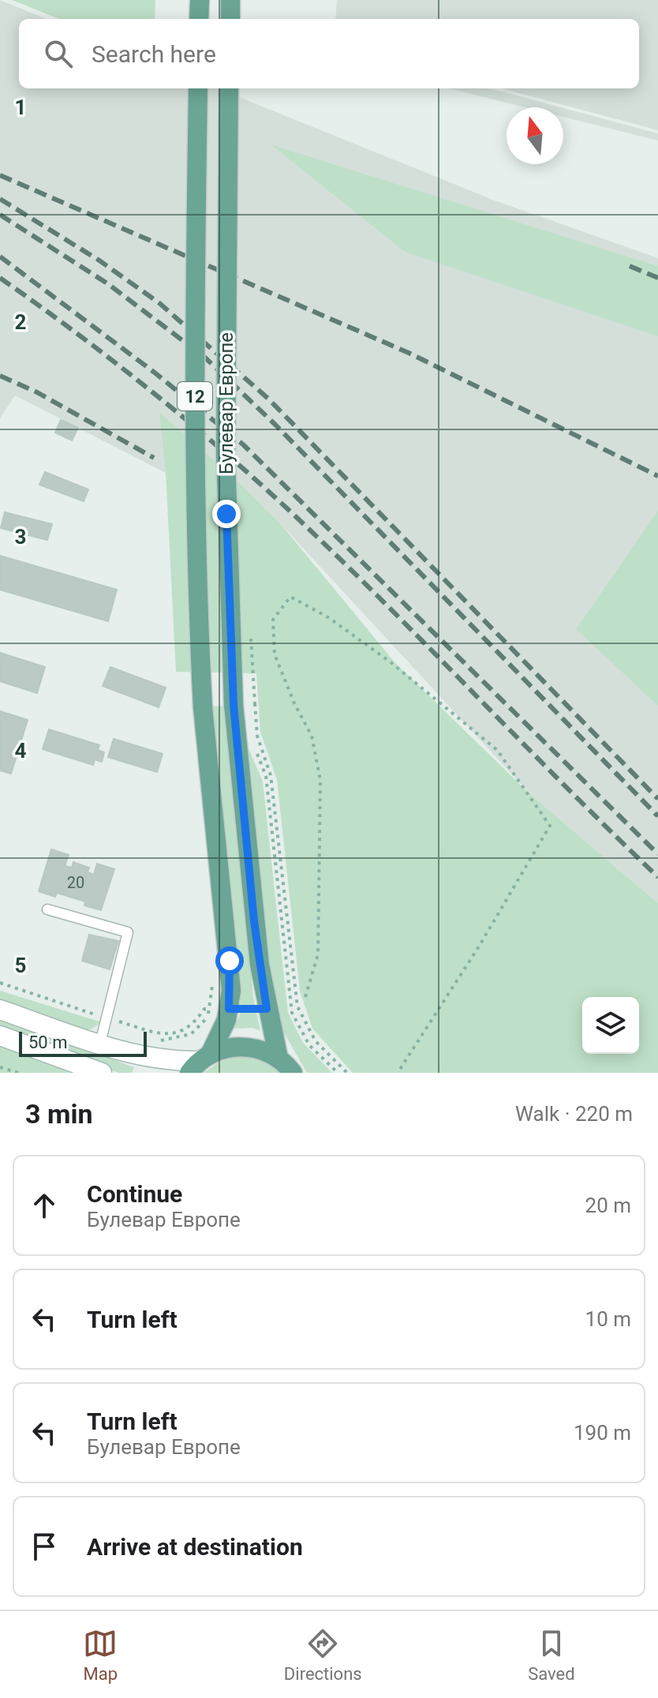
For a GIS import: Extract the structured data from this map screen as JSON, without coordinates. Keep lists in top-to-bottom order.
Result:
{
  "streets": {
    "main road": ["12", "Булевар Европе"]
  },
  "house_numbers": ["20"],
  "scale_bar": "50 m",
  "north": "top",
  "page": {
    "search": "Search here",
    "scale": "50 m",
    "heading": ["3 min", "Walk · 220 m"],
    "list": [
      ["Continue", "Булевар Европе", "20 m"],
      ["Turn left", "10 m"],
      ["Turn left", "Булевар Европе", "190 m"],
      "Arrive at destination"
    ],
    "nav": ["Map", "Directions", "Saved"]
  },
  "grid": {
    "rows": [
      "1",
      "2",
      "3",
      "4",
      "5"
    ]
  }
}
